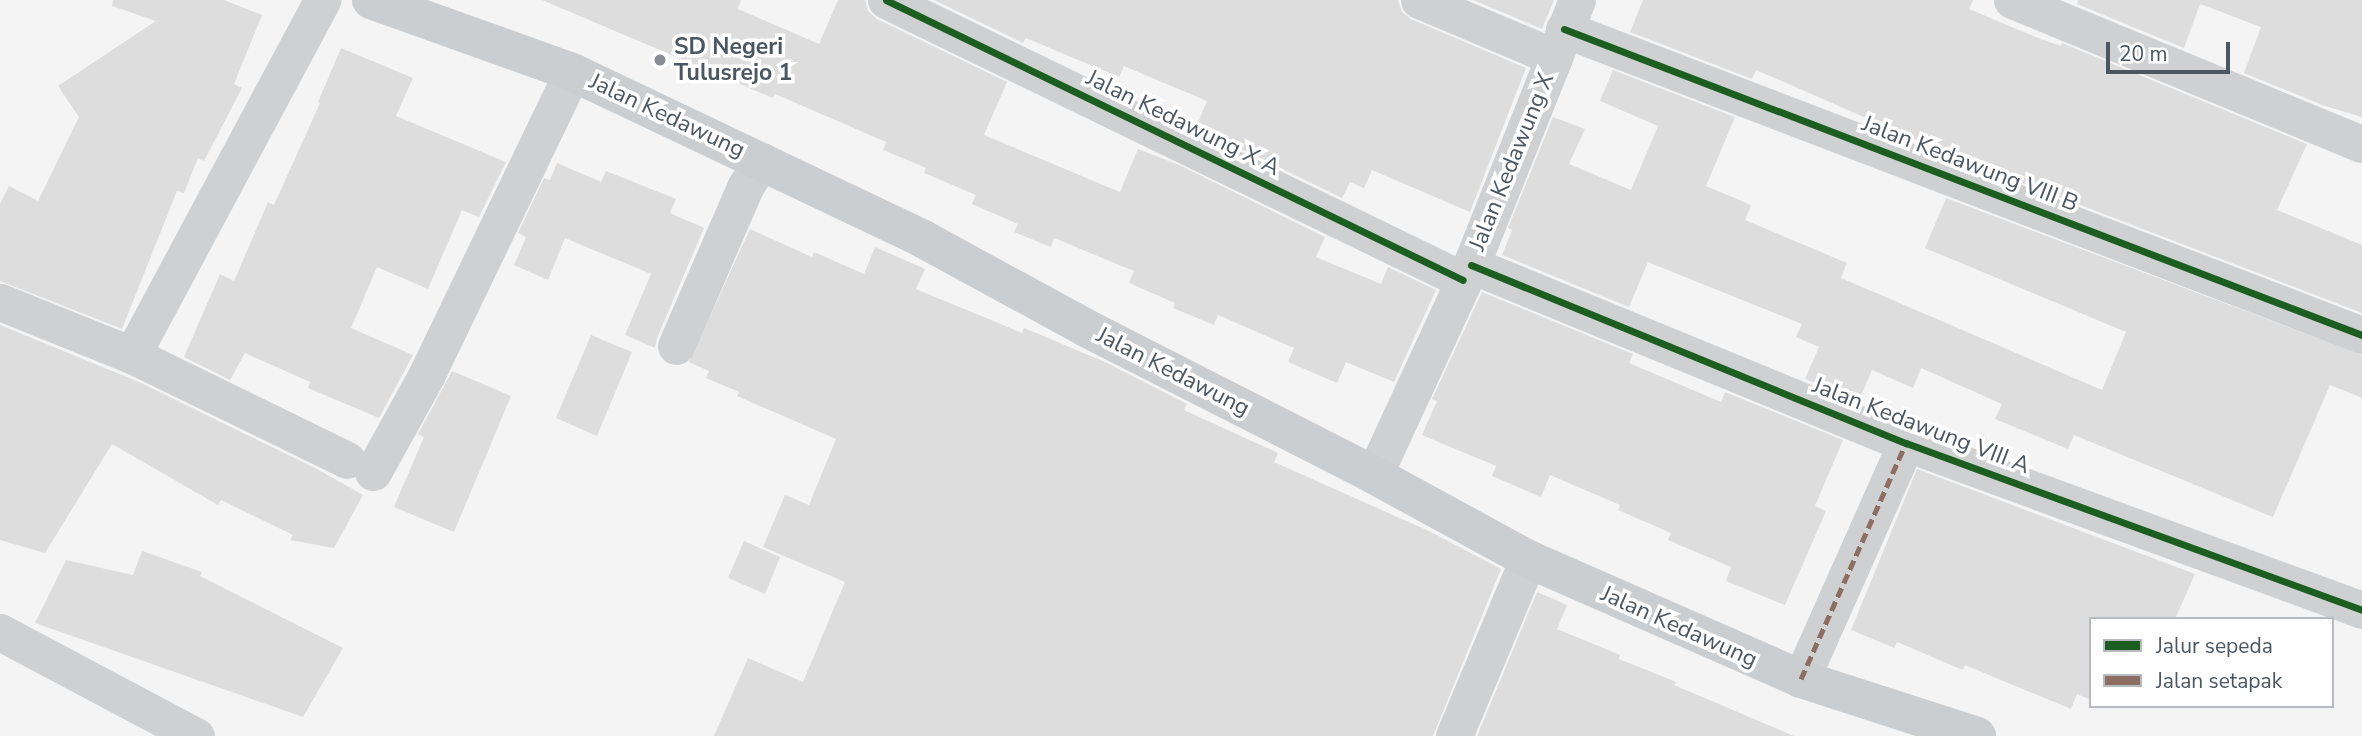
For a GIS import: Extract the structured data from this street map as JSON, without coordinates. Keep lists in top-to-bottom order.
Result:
{
  "streets": {
    "main road": ["Jalan Kedawung"],
    "street": [
      "Jalan Kedawung X A",
      "Jalan Kedawung X",
      "Jalan Kedawung VIII B",
      "Jalan Kedawung VIII A"
    ]
  },
  "crossings": [
    ["Jalan Kedawung", "Jalan Kedawung X"],
    ["Jalan Kedawung X A", "Jalan Kedawung X"],
    ["Jalan Kedawung X A", "Jalan Kedawung VIII A"],
    ["Jalan Kedawung X", "Jalan Kedawung VIII B"],
    ["Jalan Kedawung X", "Jalan Kedawung VIII A"]
  ],
  "places": ["SD Negeri Tulusrejo 1"],
  "legend": ["Jalur sepeda", "Jalan setapak"],
  "scale_bar": "20 m"
}
